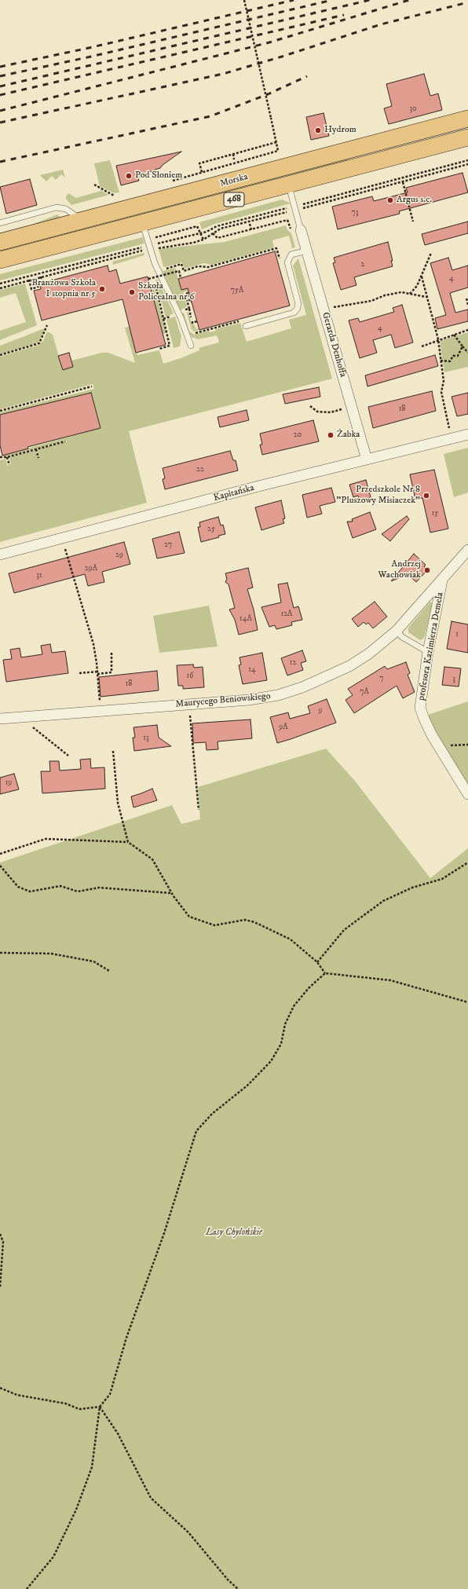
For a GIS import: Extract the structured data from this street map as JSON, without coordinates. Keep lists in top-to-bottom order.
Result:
{
  "streets": {
    "main road": ["Morska", "468"],
    "street": [
      "Gerarda Denhoffa",
      "Kapitańska",
      "profesora Kazimierza Demela",
      "Maurycego Beniowskiego"
    ]
  },
  "crossings": [
    ["Gerarda Denhoffa", "Kapitańska"],
    ["profesora Kazimierza Demela", "Maurycego Beniowskiego"]
  ],
  "parks": ["Lasy Chylońskie"],
  "places": [
    "Hydrom",
    "Pod Słoniem",
    "Argus s.c.",
    "Branżowa Szkoła I stopnia nr 5",
    "Szkoła Policealna nr 6",
    "Żabka",
    "Przedszkole Nr 8 \"Pluszowy Misiaczek\"",
    "Andrzej Wachowiak"
  ],
  "house_numbers": [
    "30",
    "73",
    "2",
    "4",
    "75A",
    "4",
    "18",
    "20",
    "22",
    "15",
    "25",
    "27",
    "29",
    "29A",
    "31",
    "12A",
    "14A",
    "1",
    "12",
    "14",
    "16",
    "7",
    "3",
    "18",
    "7A",
    "9",
    "9A",
    "13",
    "19"
  ]
}
